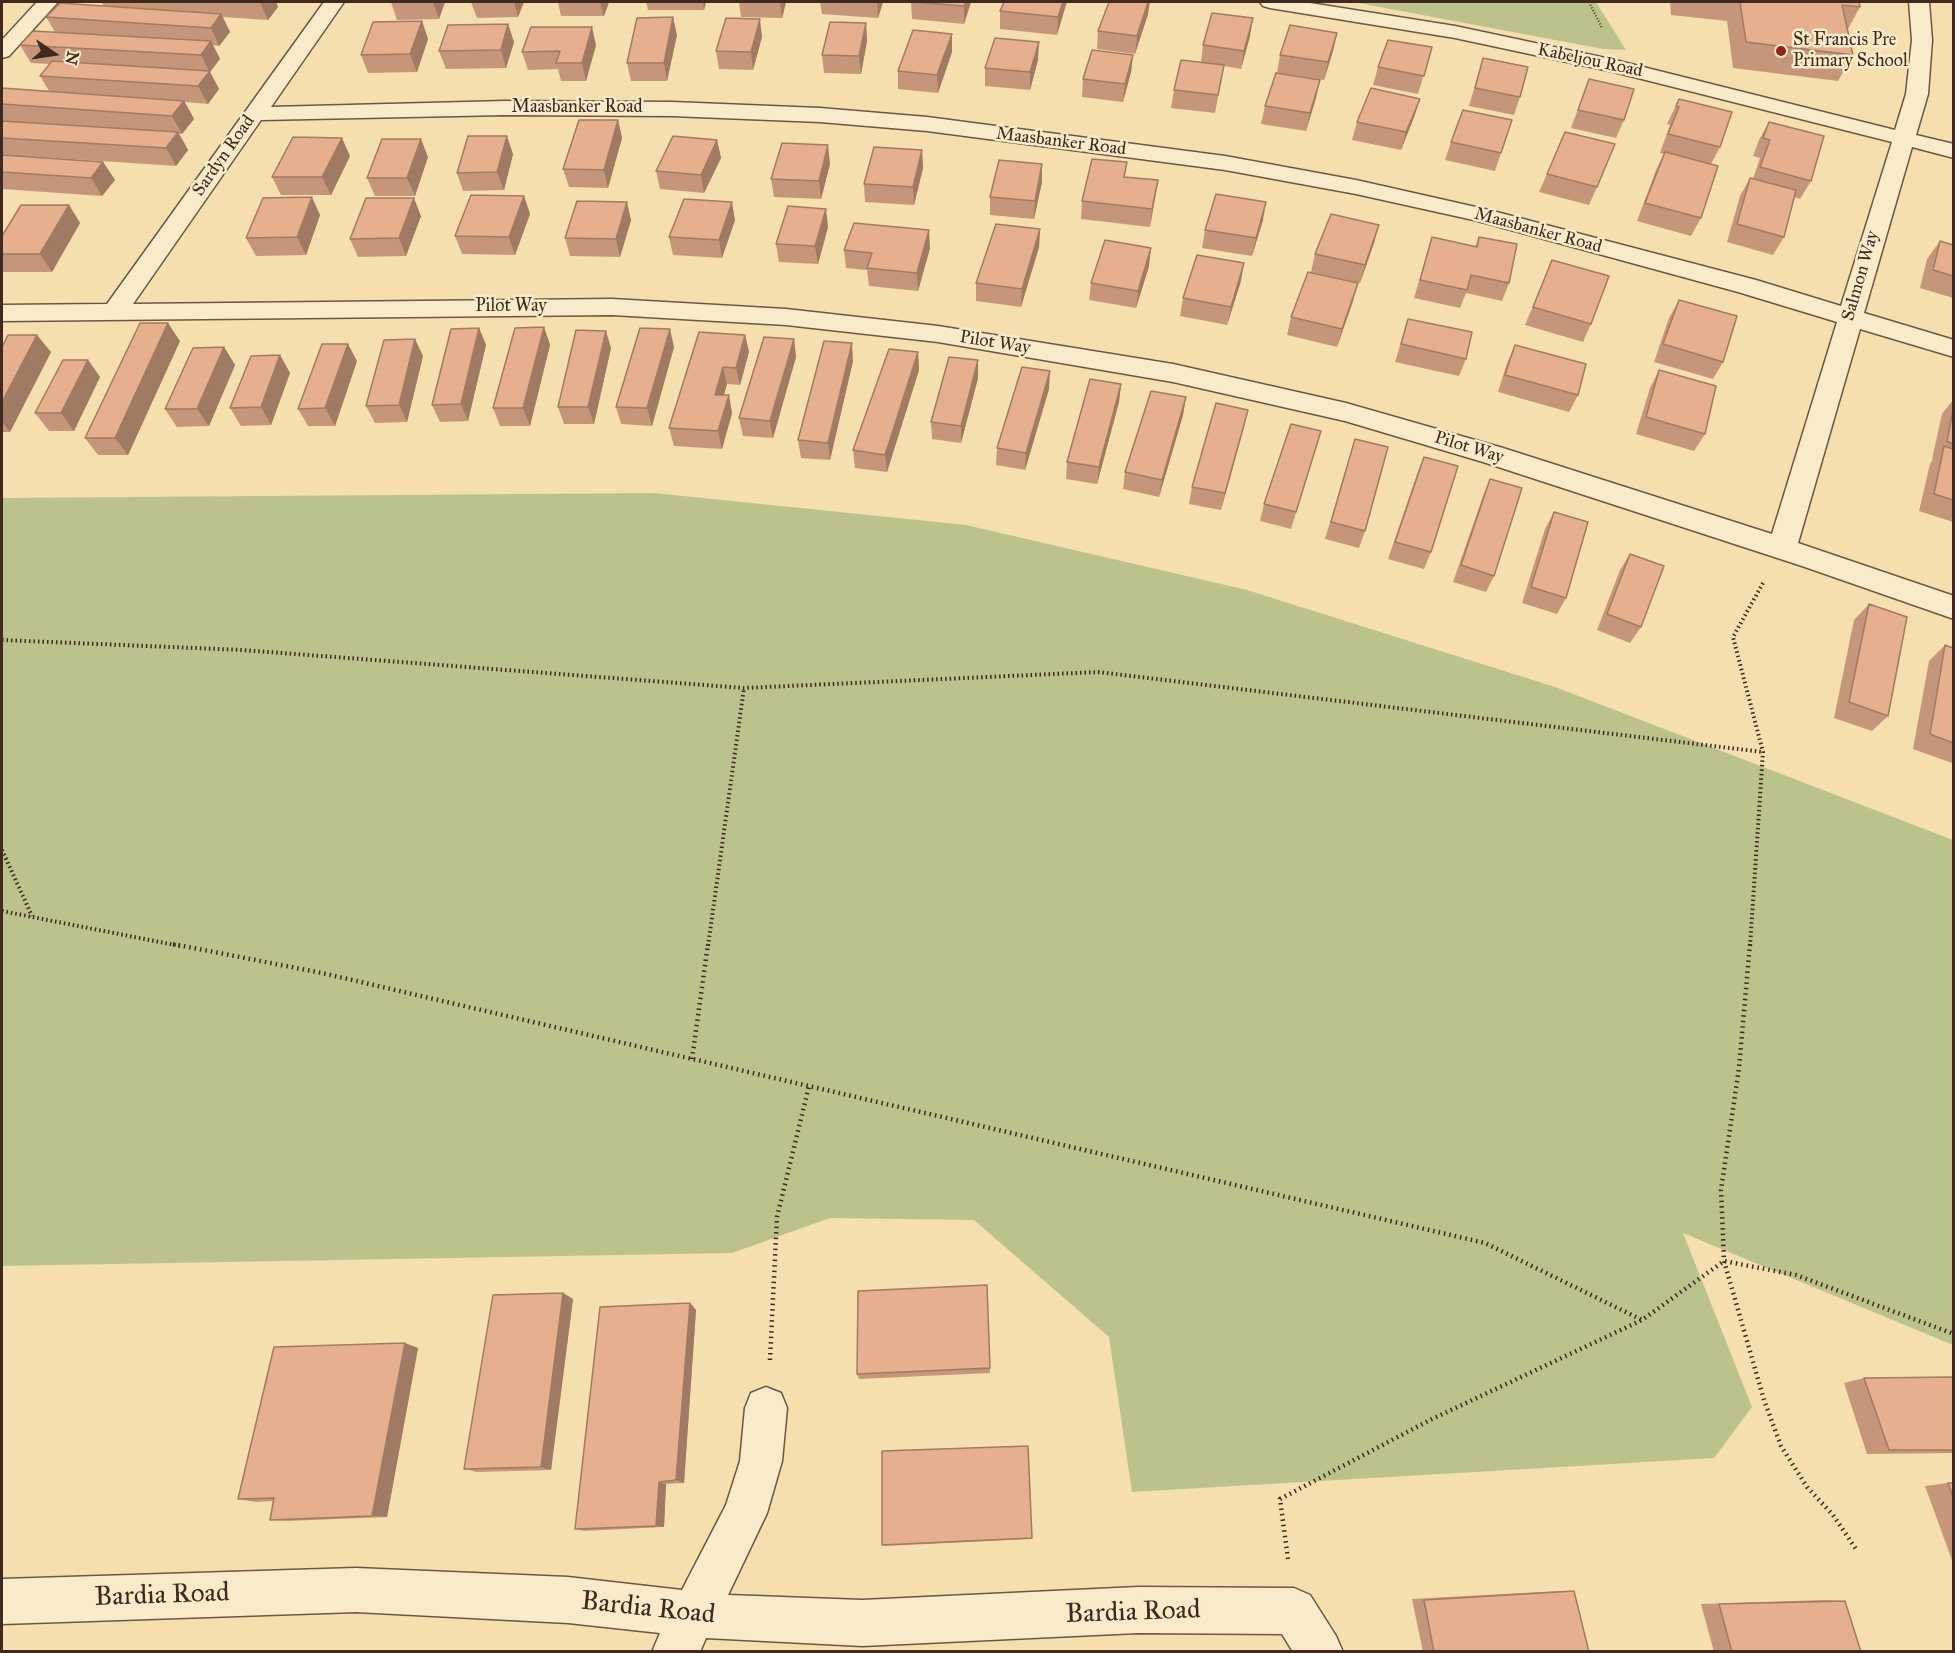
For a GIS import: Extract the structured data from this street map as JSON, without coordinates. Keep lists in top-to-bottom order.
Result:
{
  "streets": {
    "street": [
      "Kabeljou Road",
      "Maasbanker Road",
      "Sardyn Road",
      "Salmon Way",
      "Pilot Way",
      "Bardia Road"
    ]
  },
  "crossings": [
    ["Kabeljou Road", "Salmon Way"],
    ["Maasbanker Road", "Sardyn Road"],
    ["Maasbanker Road", "Salmon Way"],
    ["Sardyn Road", "Pilot Way"],
    ["Salmon Way", "Pilot Way"]
  ],
  "places": ["St Francis Pre Primary School"],
  "north": "right"
}
